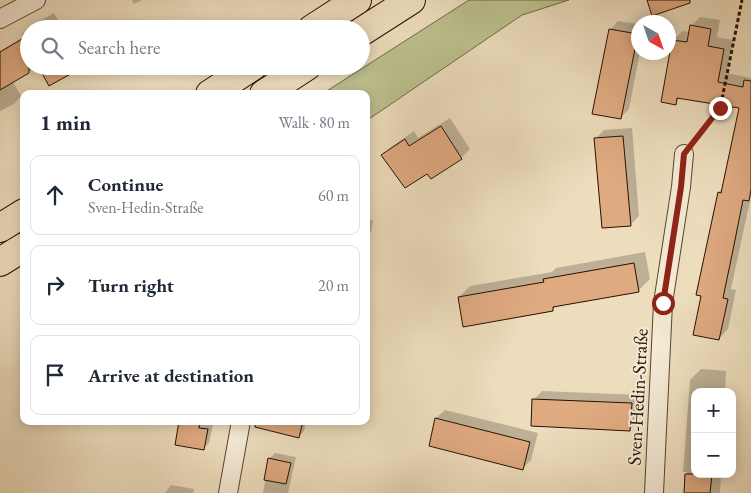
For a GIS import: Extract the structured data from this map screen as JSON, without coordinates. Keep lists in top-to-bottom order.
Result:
{
  "streets": {
    "street": ["Sven-Hedin-Straße"]
  },
  "north": "bottom right",
  "page": {
    "search": "Search here",
    "heading": ["1 min", "Walk · 80 m"],
    "list": [
      ["Continue", "Sven-Hedin-Straße", "60 m"],
      ["Turn right", "20 m"],
      "Arrive at destination"
    ],
    "map_buttons": ["+", "−"]
  }
}
